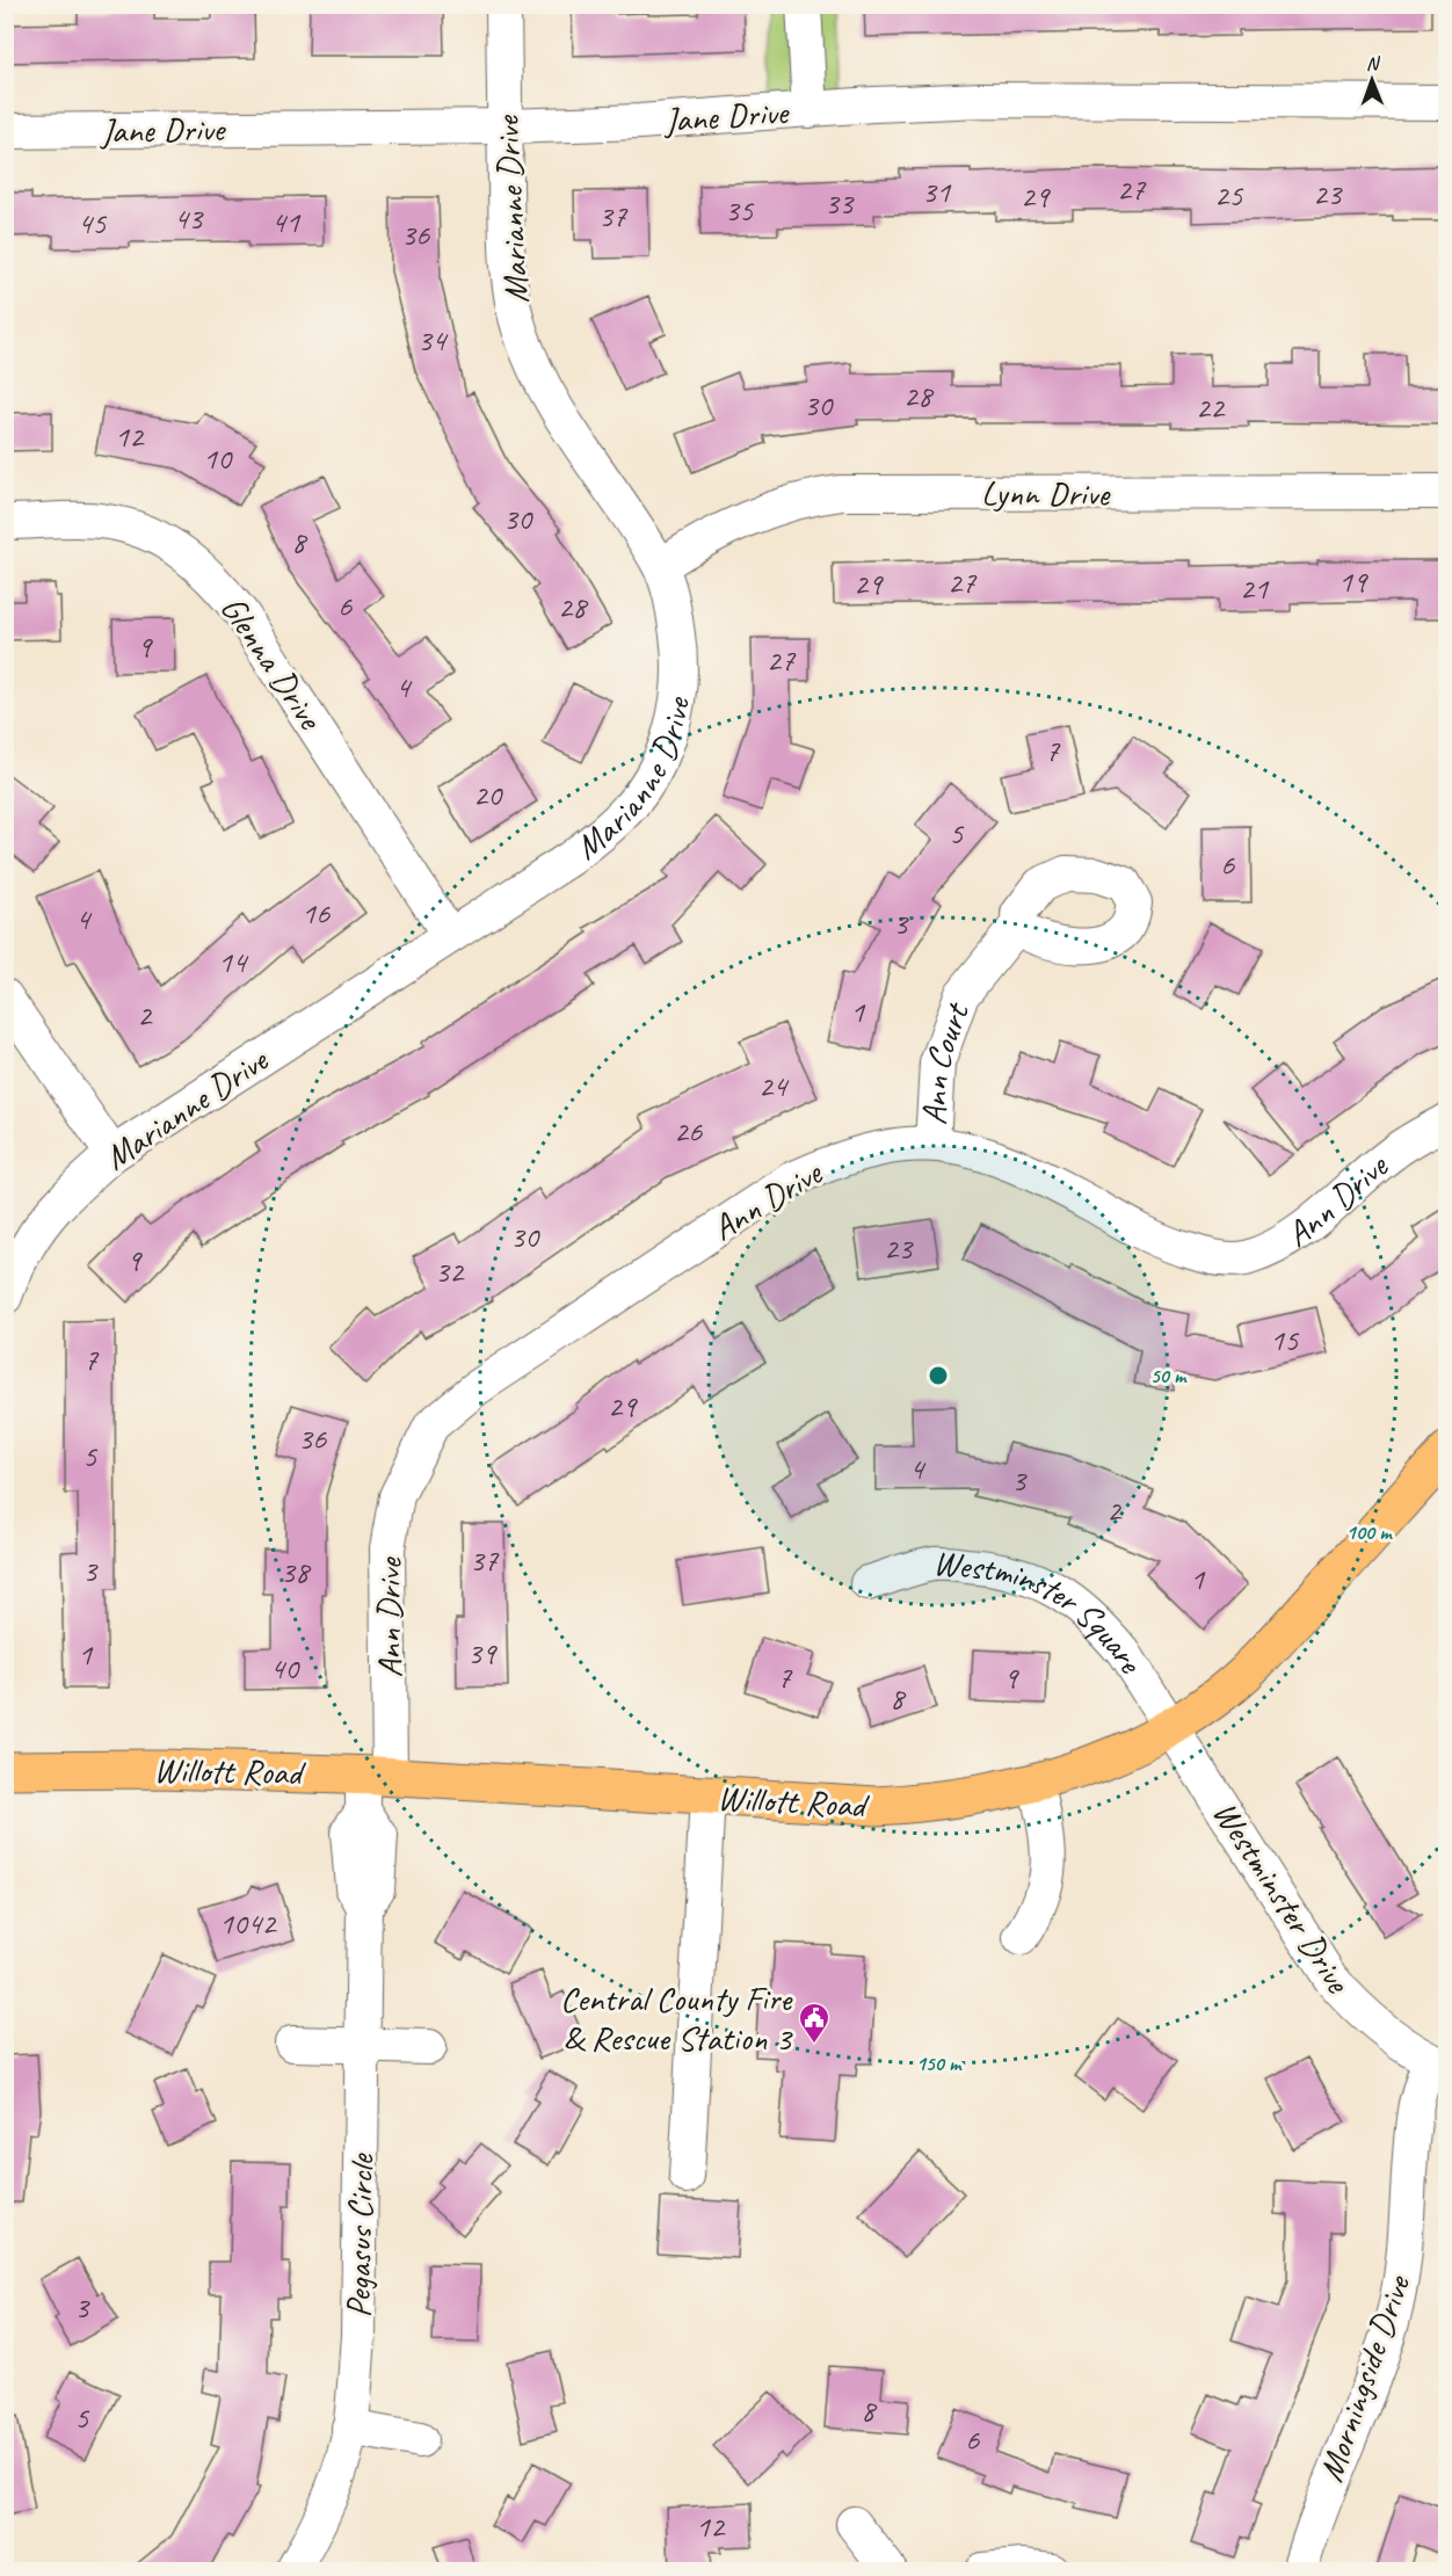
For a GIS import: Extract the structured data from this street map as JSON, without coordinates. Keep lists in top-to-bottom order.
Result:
{
  "streets": {
    "main road": ["Willott Road"],
    "street": [
      "Jane Drive",
      "Marianne Drive",
      "Lynn Drive",
      "Glenna Drive",
      "Ann Court",
      "Ann Drive",
      "Westminster Square",
      "Westminster Drive",
      "Pegasus Circle",
      "Morningside Drive"
    ]
  },
  "crossings": [
    ["Jane Drive", "Marianne Drive"],
    ["Marianne Drive", "Lynn Drive"],
    ["Marianne Drive", "Glenna Drive"],
    ["Ann Court", "Ann Drive"],
    ["Ann Drive", "Willott Road"],
    ["Ann Drive", "Pegasus Circle"],
    ["Westminster Square", "Willott Road"],
    ["Westminster Square", "Westminster Drive"],
    ["Willott Road", "Westminster Drive"],
    ["Willott Road", "Pegasus Circle"],
    ["Westminster Drive", "Morningside Drive"]
  ],
  "places": {
    "public building": ["Central County Fire & Rescue Station 3"]
  },
  "house_numbers": [
    "27",
    "31",
    "23",
    "25",
    "29",
    "33",
    "35",
    "37",
    "43",
    "41",
    "45",
    "36",
    "34",
    "28",
    "30",
    "22",
    "12",
    "10",
    "30",
    "8",
    "19",
    "27",
    "29",
    "21",
    "6",
    "28",
    "9",
    "27",
    "4",
    "7",
    "20",
    "5",
    "6",
    "16",
    "4",
    "3",
    "14",
    "1",
    "2",
    "24",
    "26",
    "30",
    "23",
    "9",
    "32",
    "15",
    "7",
    "29",
    "36",
    "5",
    "4",
    "3",
    "2",
    "37",
    "3",
    "38",
    "1",
    "39",
    "1",
    "40",
    "7",
    "9",
    "8",
    "1042",
    "3",
    "8",
    "5",
    "6",
    "12"
  ],
  "north": "top",
  "rings": ["50 m", "100 m", "150 m"]
}
